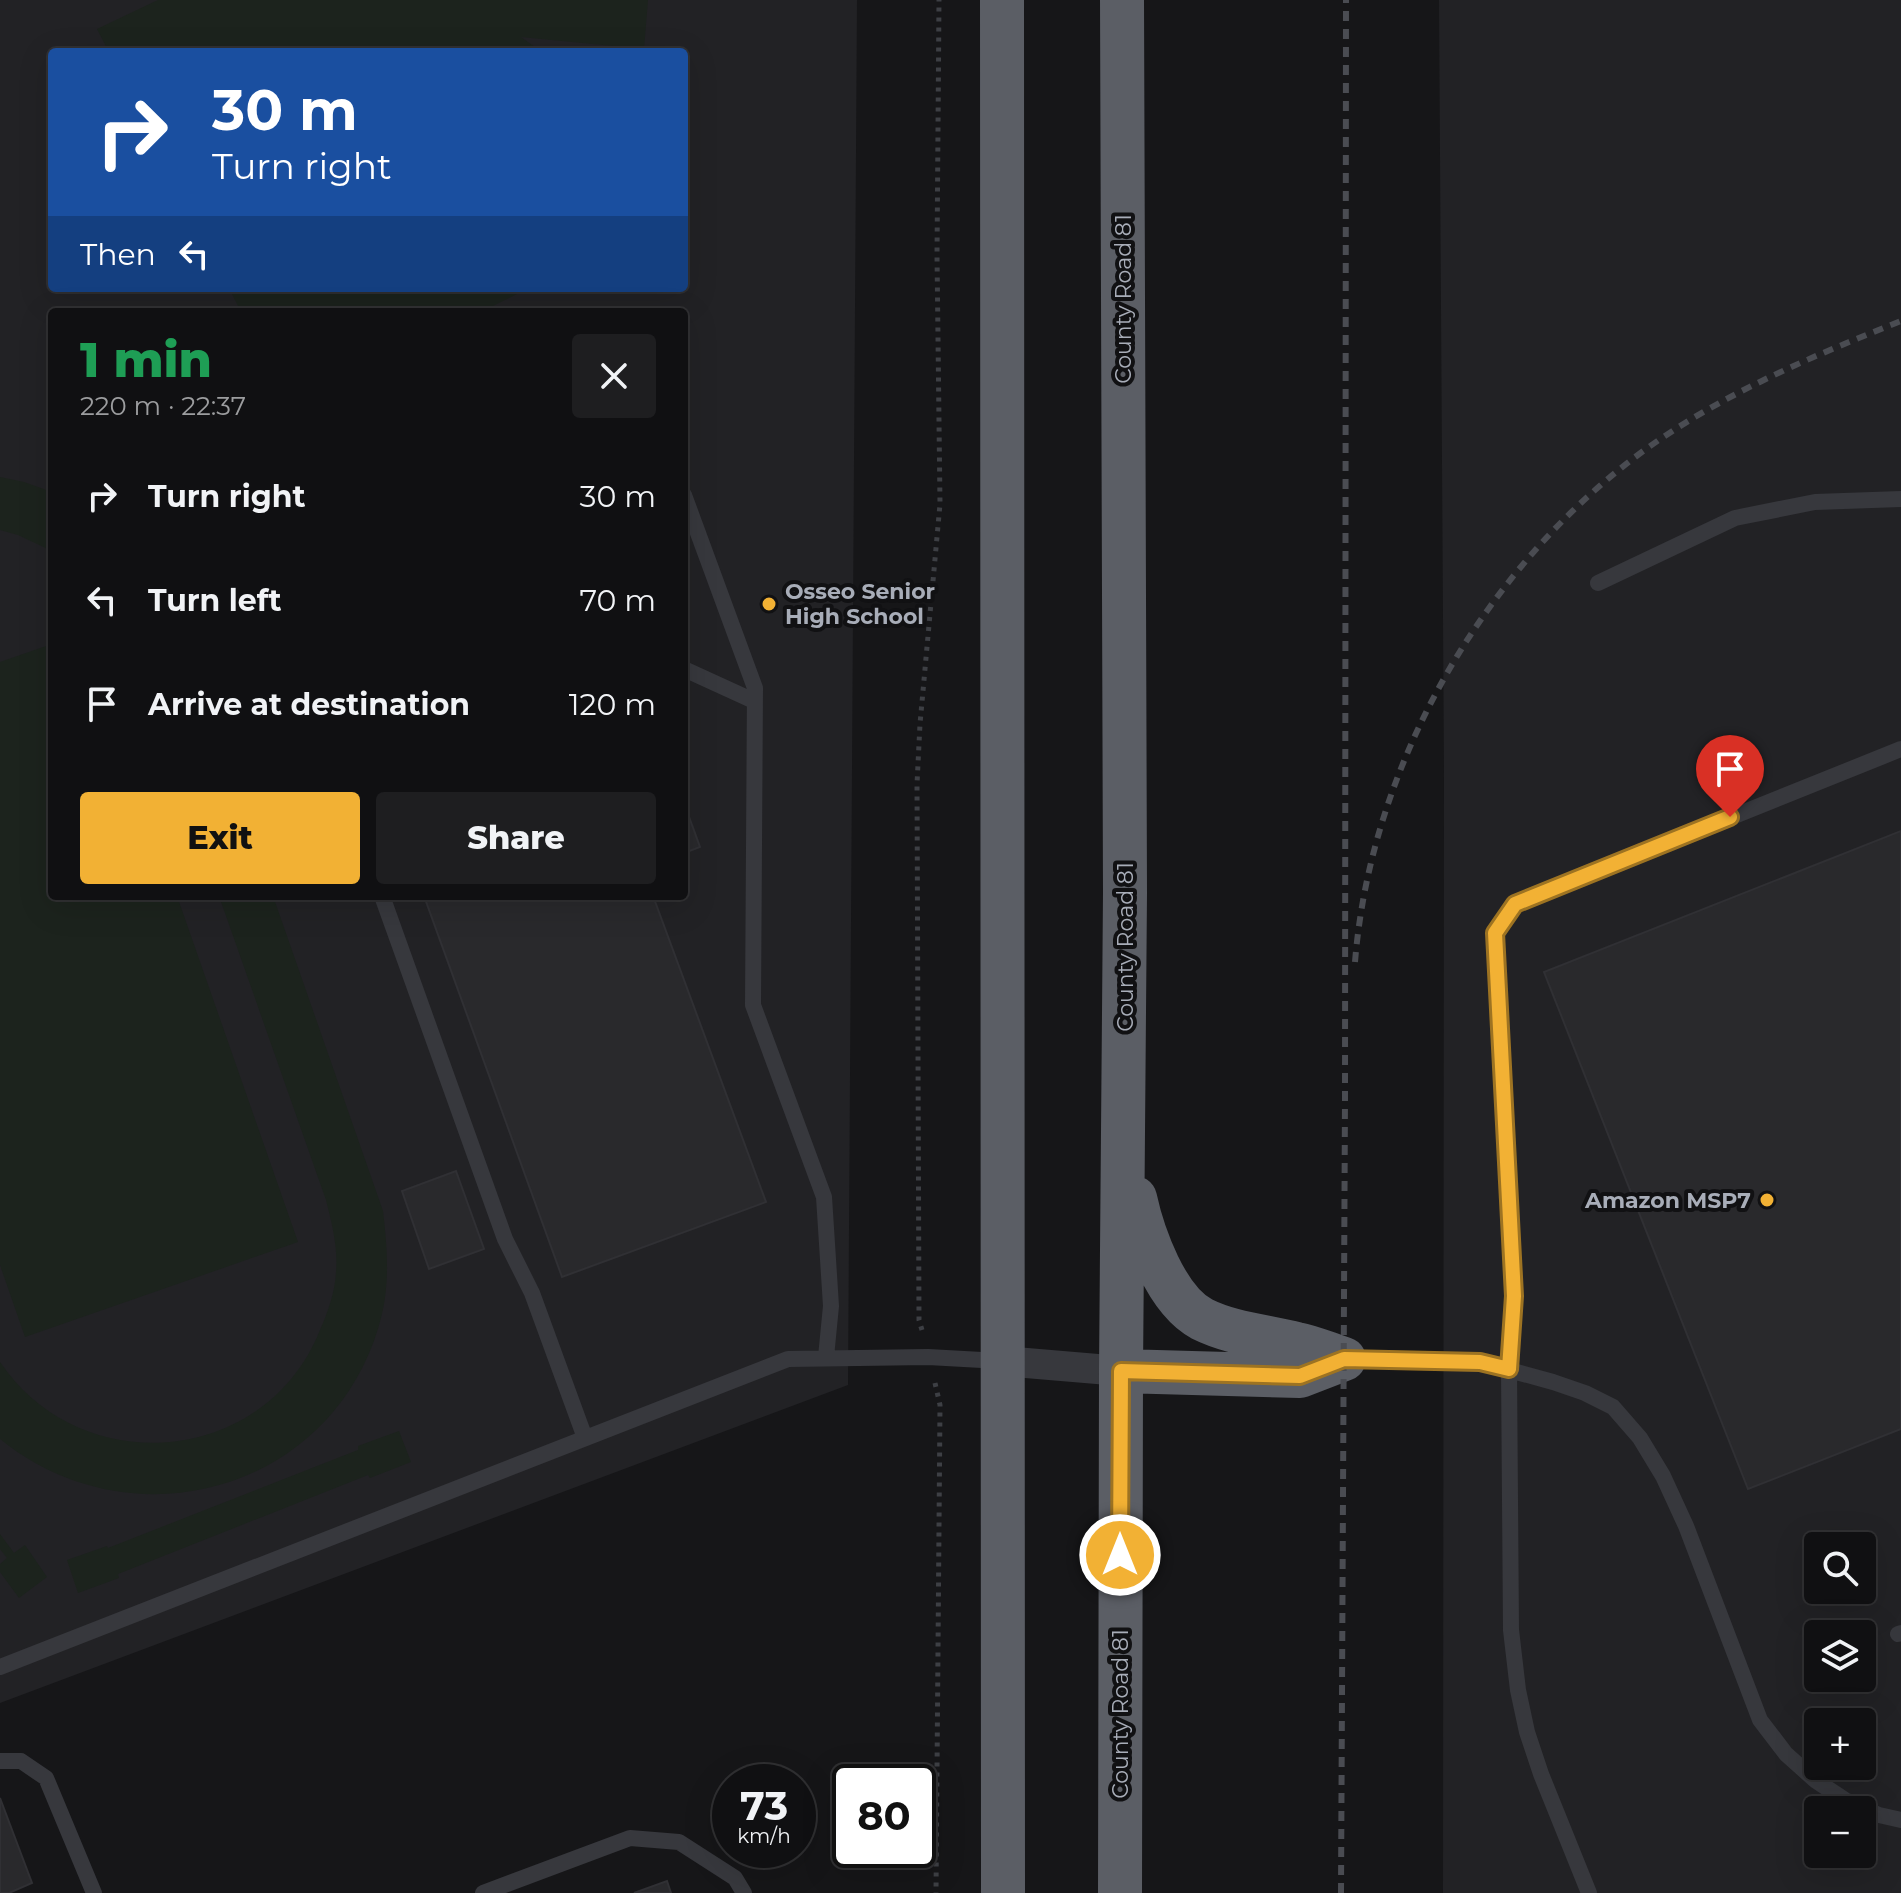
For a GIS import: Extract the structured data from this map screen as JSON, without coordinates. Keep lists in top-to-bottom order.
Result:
{
  "streets": {
    "highway": ["County Road 81"]
  },
  "places": ["Osseo Senior High School", "Amazon MSP7"],
  "page": {
    "turn": ["30 m", "Turn right"],
    "then": "Then",
    "heading": ["1 min", "220 m · 22:37"],
    "list": [
      {
        "name": "Turn right",
        "value": "30 m"
      },
      {
        "name": "Turn left",
        "value": "70 m"
      },
      {
        "name": "Arrive at destination",
        "value": "120 m"
      }
    ],
    "buttons": ["Exit", "Share"],
    "map_buttons": ["+", "−"],
    "speed": "73 km/h",
    "limit": "80"
  }
}
